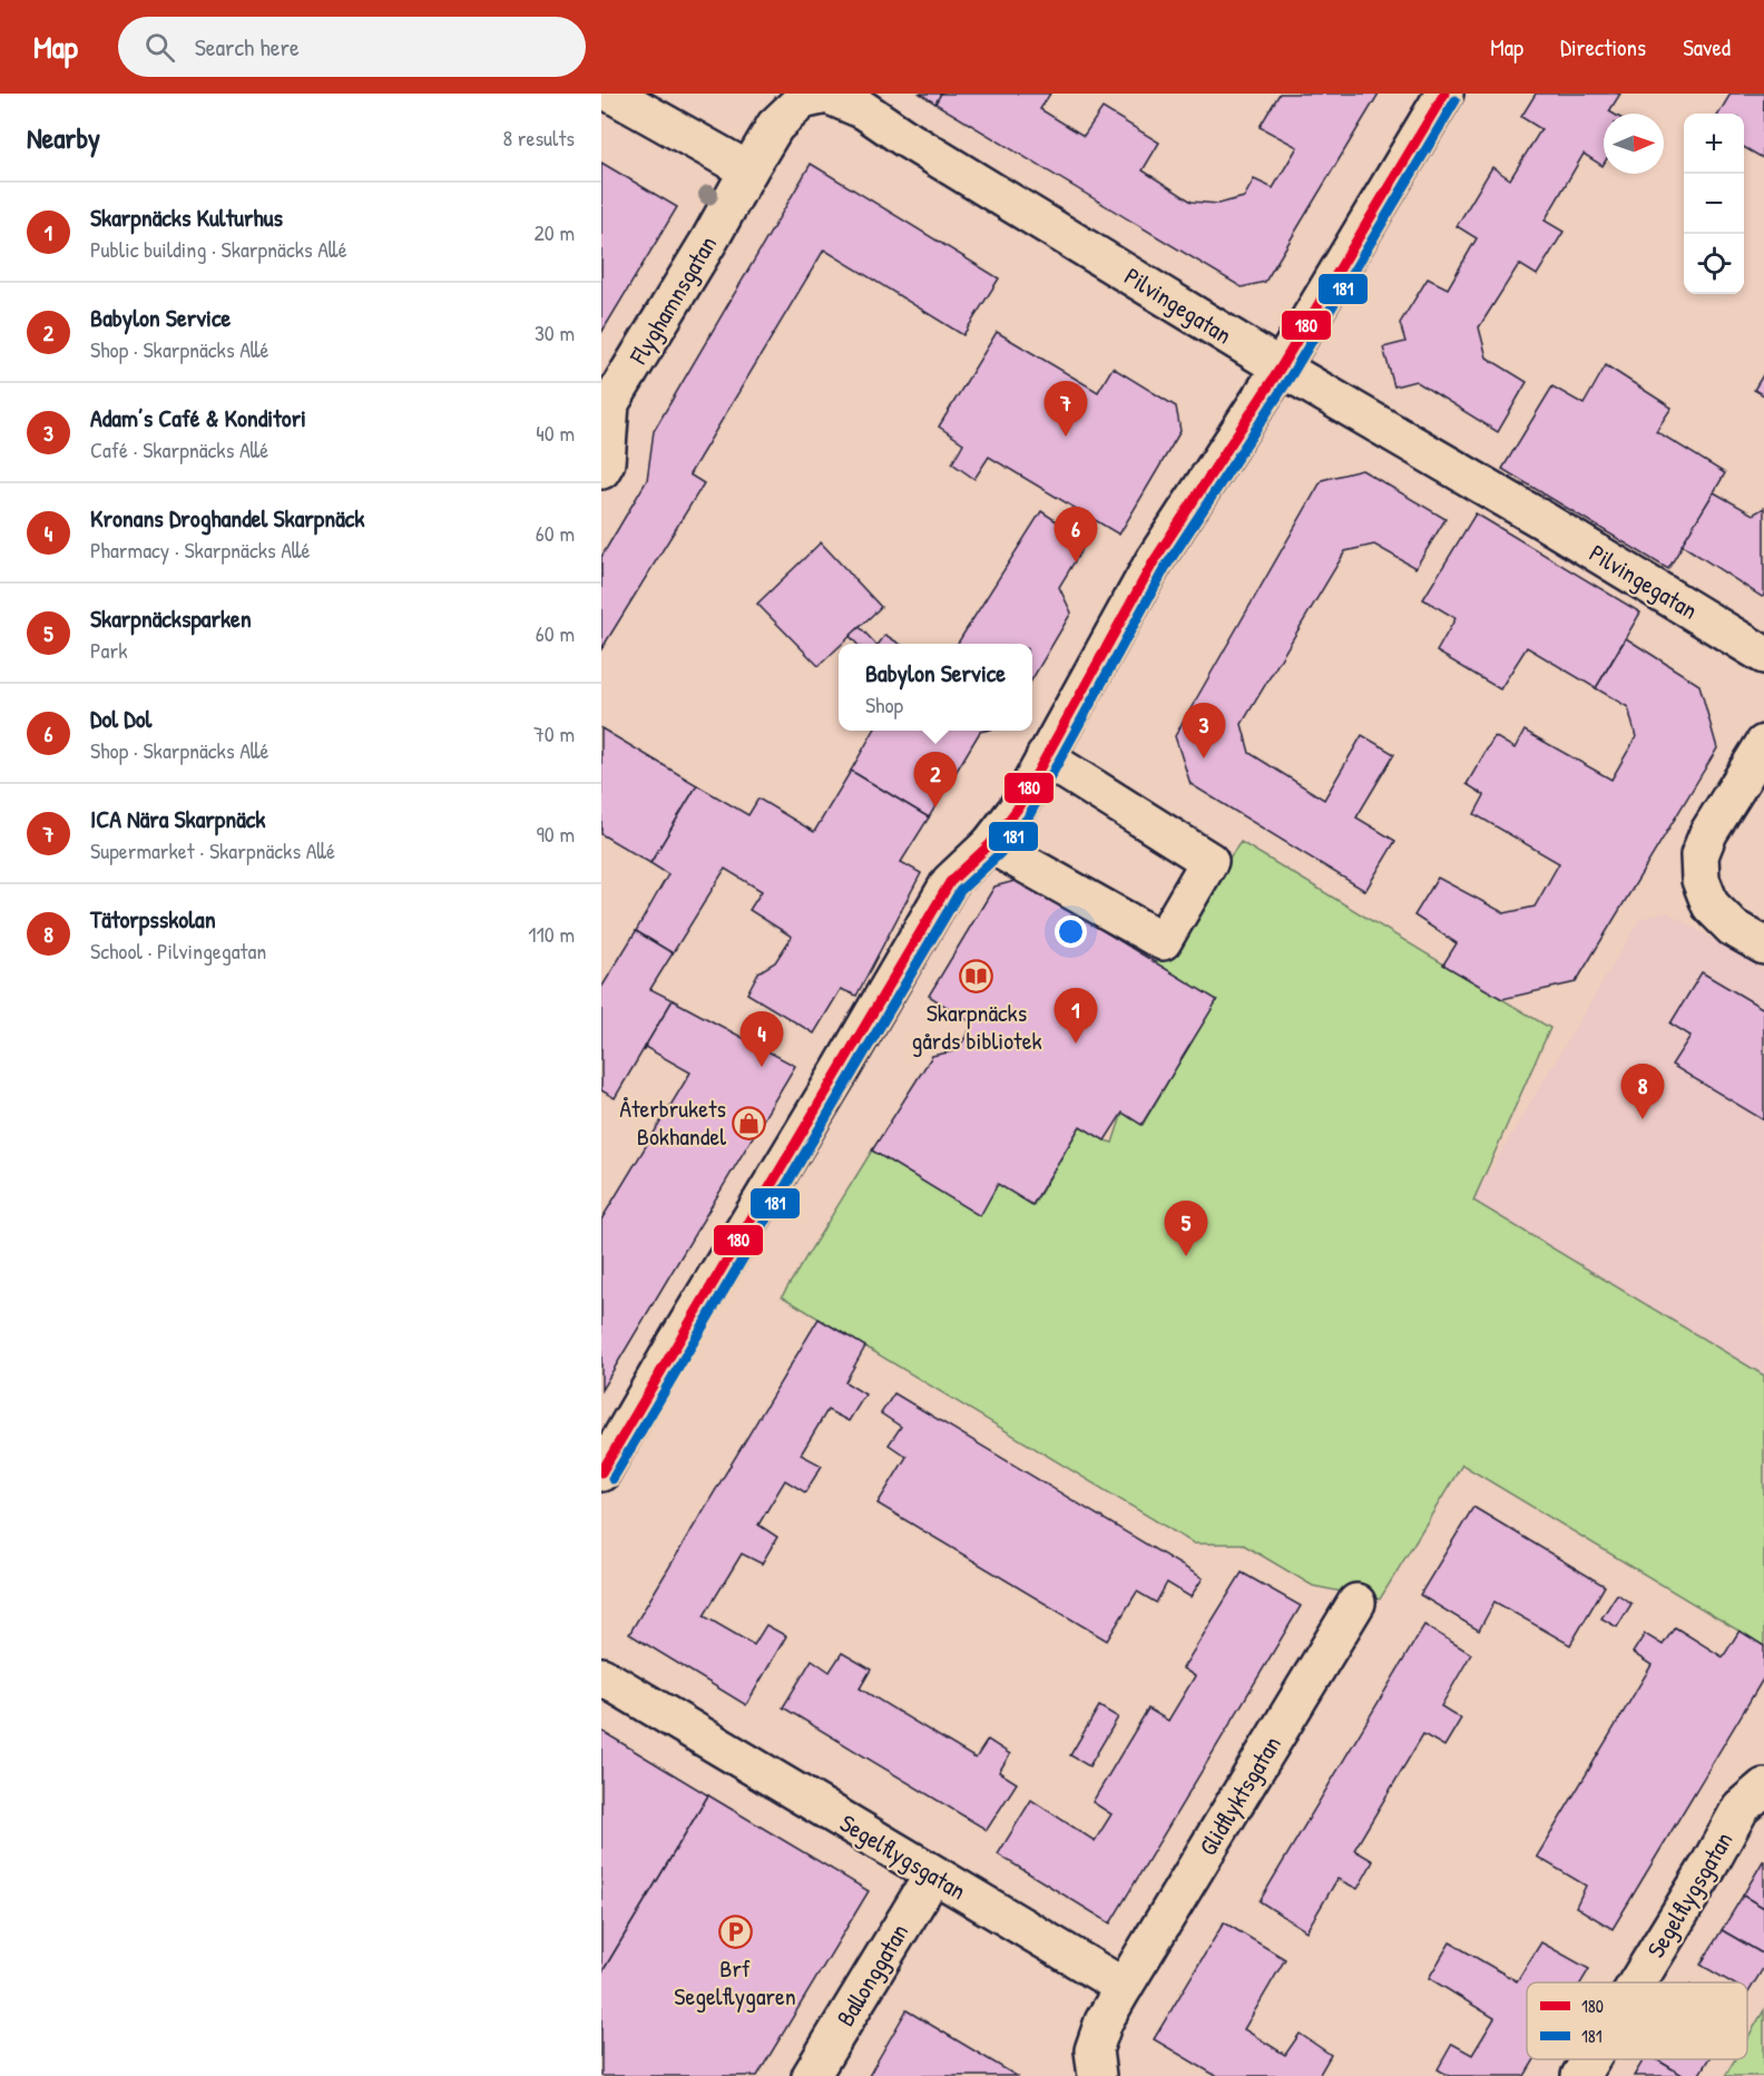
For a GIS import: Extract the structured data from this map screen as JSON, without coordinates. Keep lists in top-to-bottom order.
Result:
{
  "streets": {
    "street": [
      "Flyghamnsgatan",
      "Pilvingegatan",
      "Glidflyktsgatan",
      "Segelflygsgatan",
      "Ballonggatan"
    ]
  },
  "crossings": [
    ["Flyghamnsgatan", "Pilvingegatan"],
    ["Glidflyktsgatan", "Segelflygsgatan"],
    ["Segelflygsgatan", "Ballonggatan"]
  ],
  "places": {
    "library": ["Skarpnäcks gårds bibliotek"],
    "shop": ["Återbrukets Bokhandel"],
    "parking": ["Brf Segelflygaren"]
  },
  "lines": ["transit line 180", "transit line 181"],
  "legend": ["180", "181"],
  "north": "right",
  "page": {
    "header": "Map",
    "search": "Search here",
    "nav": ["Map", "Directions", "Saved"],
    "heading": ["Nearby", "8 results"],
    "map_buttons": ["+", "−"],
    "list": [
      {
        "mark": "1",
        "name": "Skarpnäcks Kulturhus",
        "note": "Public building · Skarpnäcks Allé",
        "value": "20 m"
      },
      {
        "mark": "2",
        "name": "Babylon Service",
        "note": "Shop · Skarpnäcks Allé",
        "value": "30 m"
      },
      {
        "mark": "3",
        "name": "Adam’s Café & Konditori",
        "note": "Café · Skarpnäcks Allé",
        "value": "40 m"
      },
      {
        "mark": "4",
        "name": "Kronans Droghandel Skarpnäck",
        "note": "Pharmacy · Skarpnäcks Allé",
        "value": "60 m"
      },
      {
        "mark": "5",
        "name": "Skarpnäcksparken",
        "note": "Park",
        "value": "60 m"
      },
      {
        "mark": "6",
        "name": "Dol Dol",
        "note": "Shop · Skarpnäcks Allé",
        "value": "70 m"
      },
      {
        "mark": "7",
        "name": "ICA Nära Skarpnäck",
        "note": "Supermarket · Skarpnäcks Allé",
        "value": "90 m"
      },
      {
        "mark": "8",
        "name": "Tätorpsskolan",
        "note": "School · Pilvingegatan",
        "value": "110 m"
      }
    ],
    "pins": [
      "7",
      "6",
      "3",
      "2",
      "1",
      "4",
      "8",
      "5"
    ],
    "popup": ["Babylon Service", "Shop"]
  }
}
